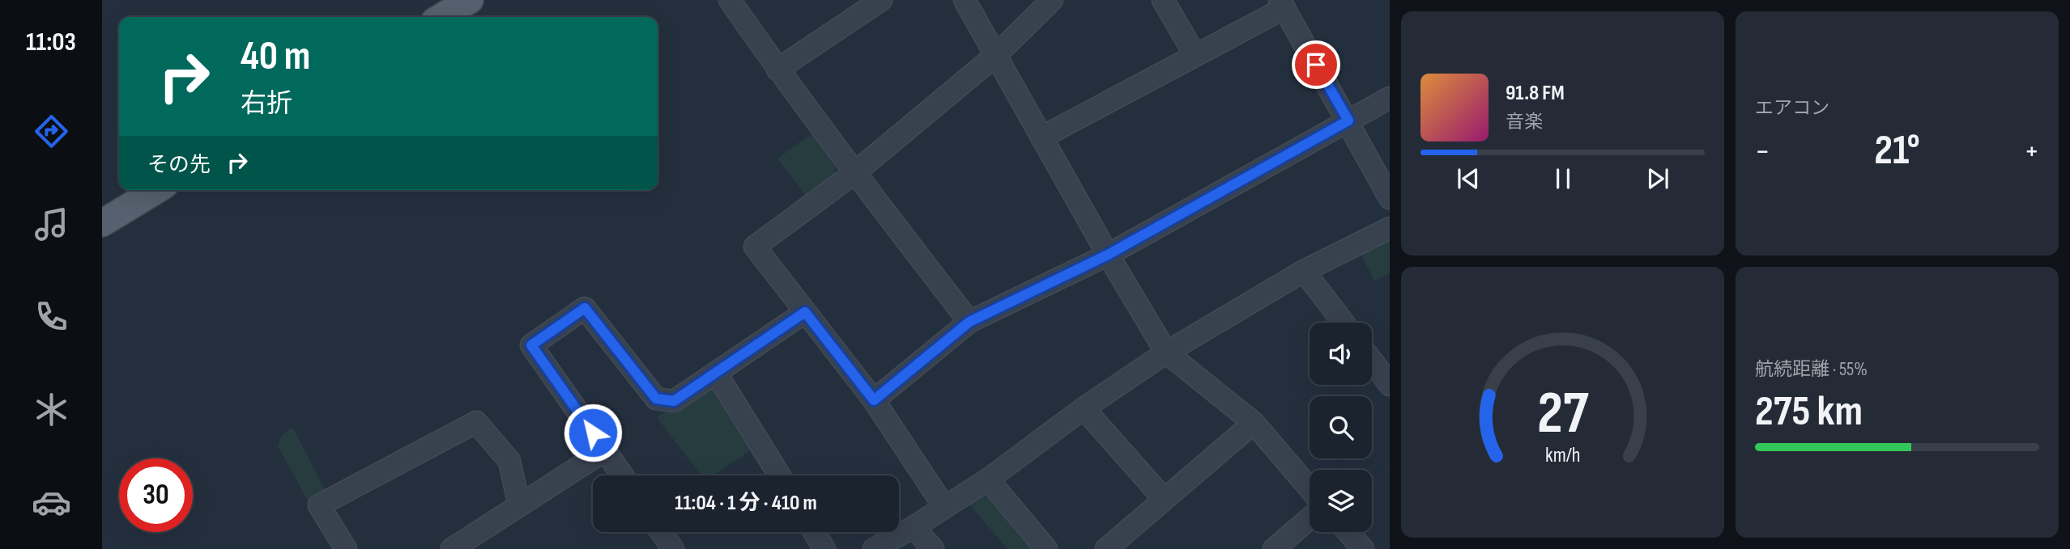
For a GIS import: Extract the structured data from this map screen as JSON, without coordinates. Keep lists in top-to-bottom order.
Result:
{
  "page": {
    "tabs": "11:03",
    "tile": [
      "エアコン",
      ["航続距離 · 55%", "275 km"]
    ],
    "turn": ["40 m", "右折"],
    "song": ["91.8 FM", "音楽"],
    "heat": ["−", "21°", "+"],
    "then": "その先",
    "limit": "30",
    "trip": "11:04 · 1 分 · 410 m",
    "gauge": ["27", "km/h"]
  }
}
